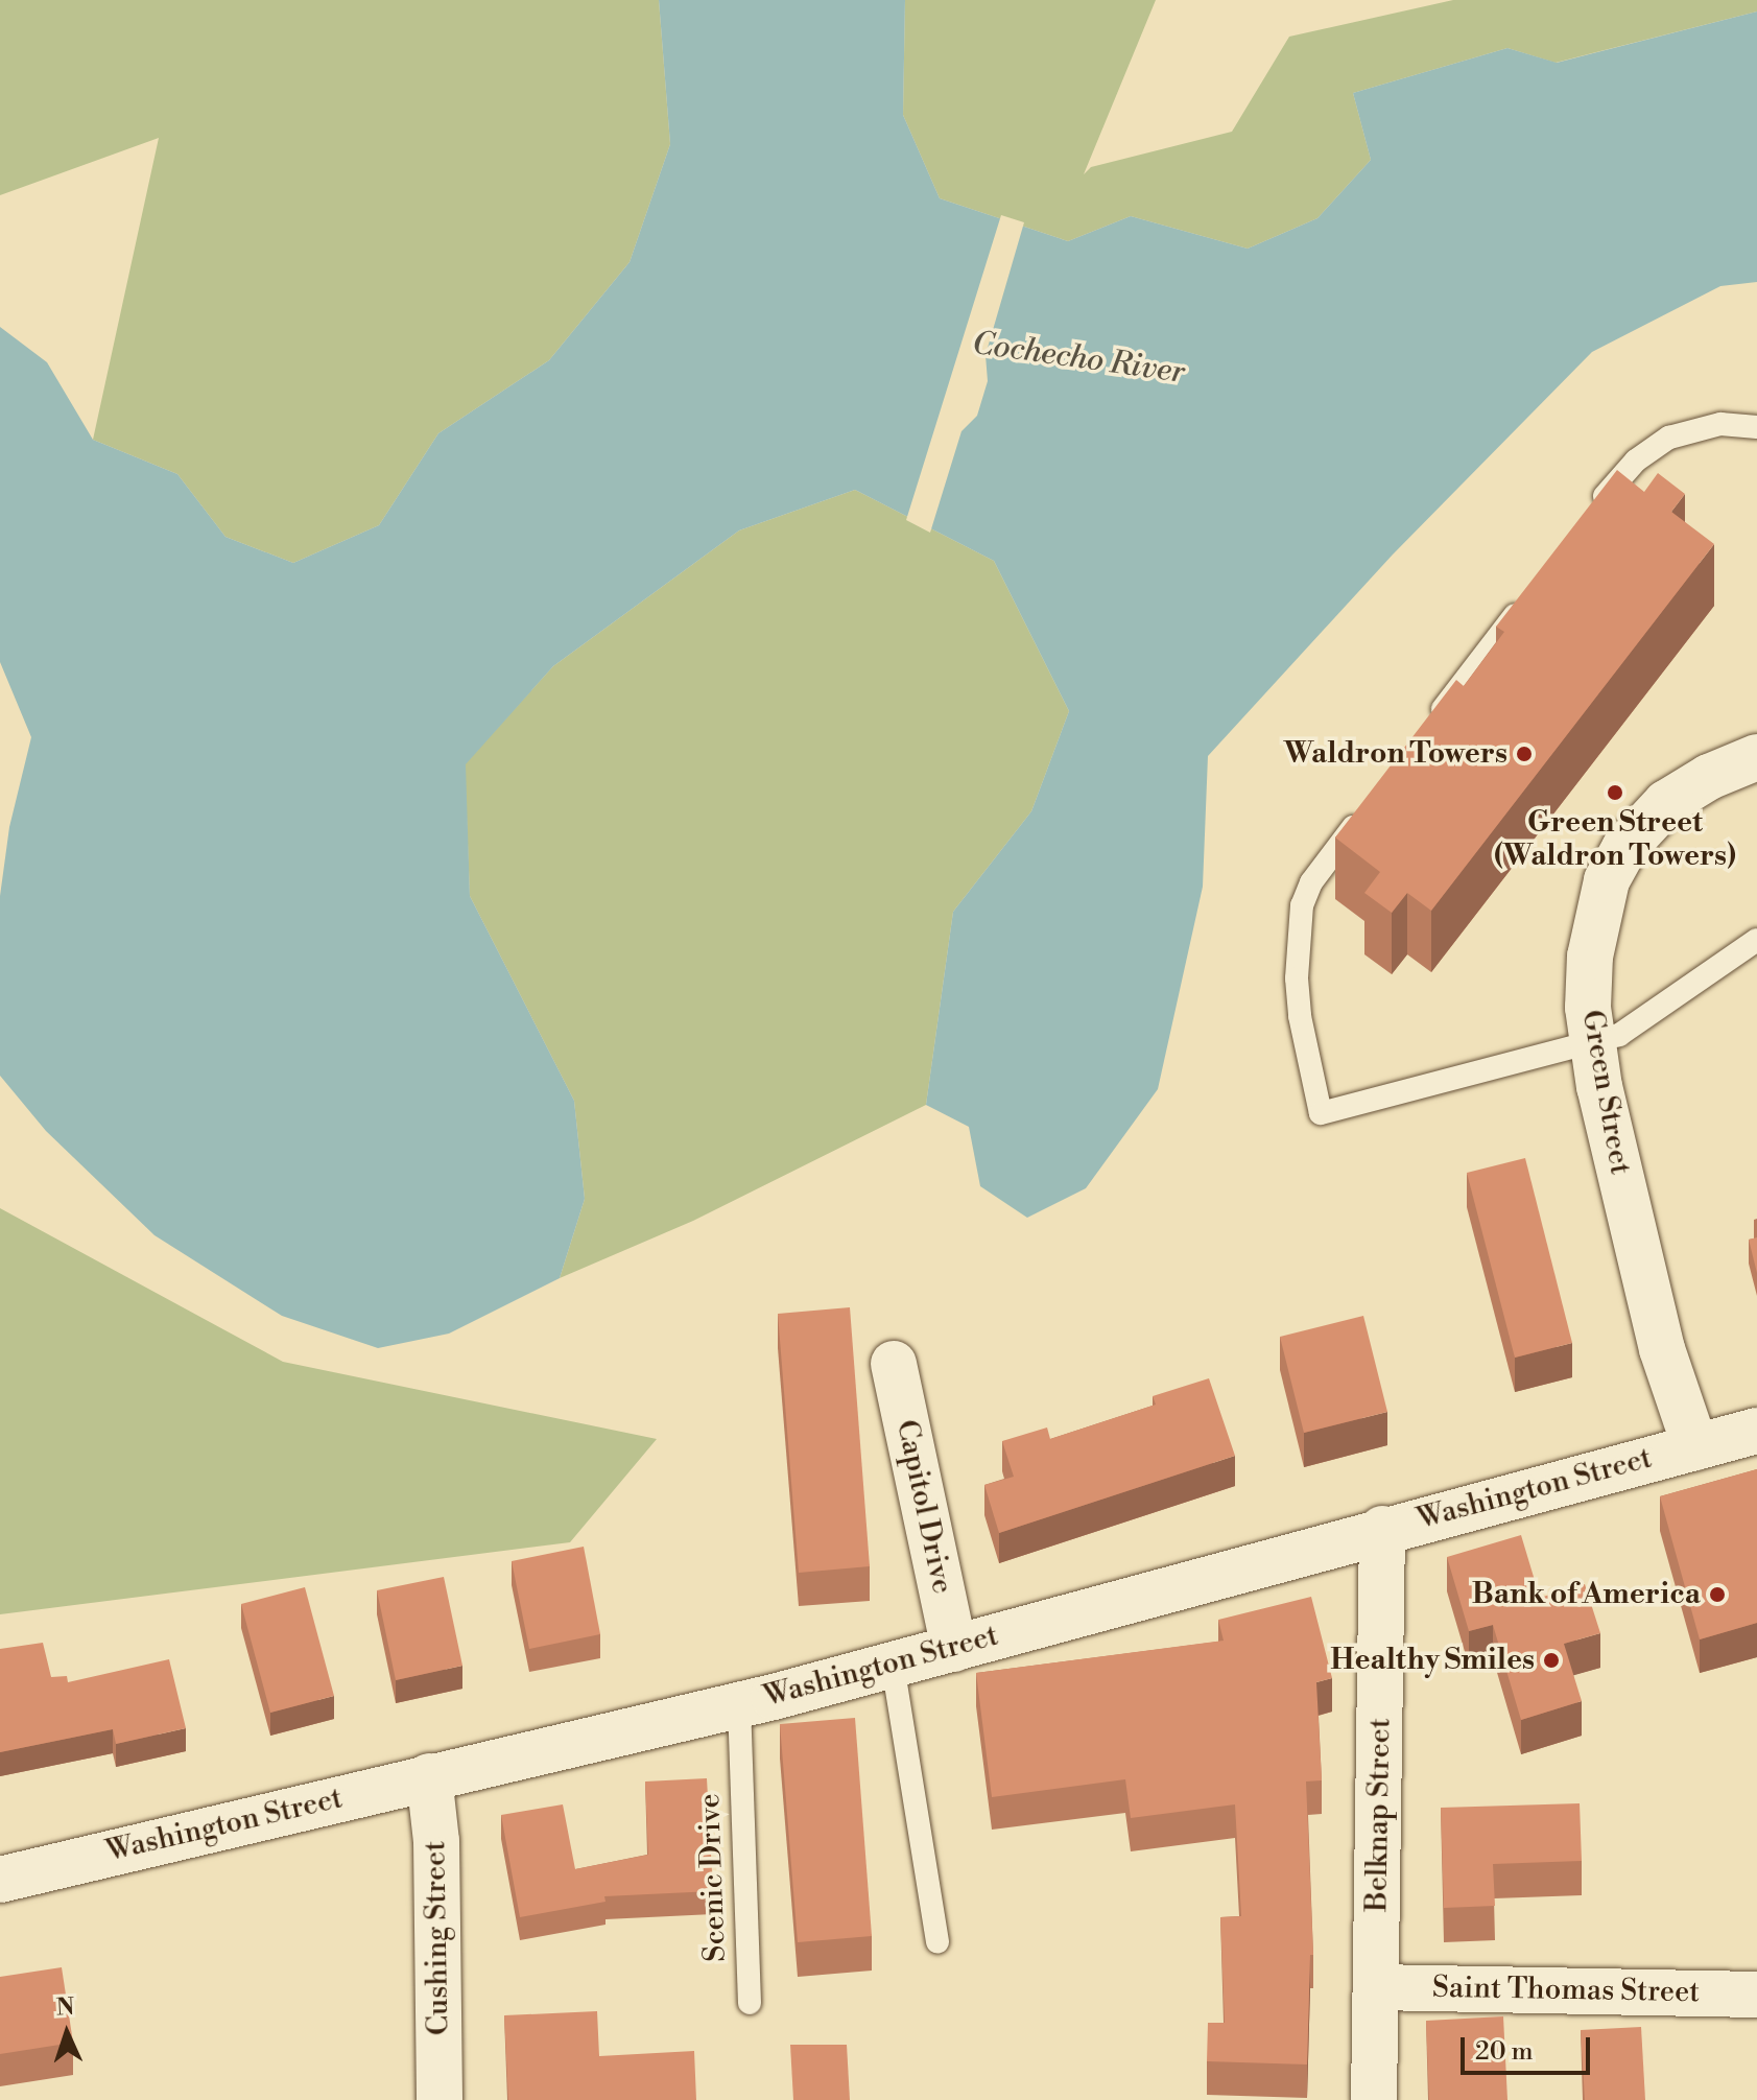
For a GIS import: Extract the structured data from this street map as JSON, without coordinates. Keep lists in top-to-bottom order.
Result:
{
  "streets": {
    "street": [
      "Green Street",
      "Washington Street",
      "Capitol Drive",
      "Belknap Street",
      "Cushing Street",
      "Saint Thomas Street"
    ],
    "lane": ["Scenic Drive"]
  },
  "crossings": [
    ["Green Street", "Washington Street"],
    ["Washington Street", "Capitol Drive"],
    ["Washington Street", "Belknap Street"],
    ["Washington Street", "Scenic Drive"],
    ["Washington Street", "Cushing Street"],
    ["Belknap Street", "Saint Thomas Street"]
  ],
  "water": ["Cochecho River"],
  "places": [
    "Waldron Towers",
    "Green Street (Waldron Towers)",
    "Bank of America",
    "Healthy Smiles"
  ],
  "scale_bar": "20 m",
  "north": "top"
}
